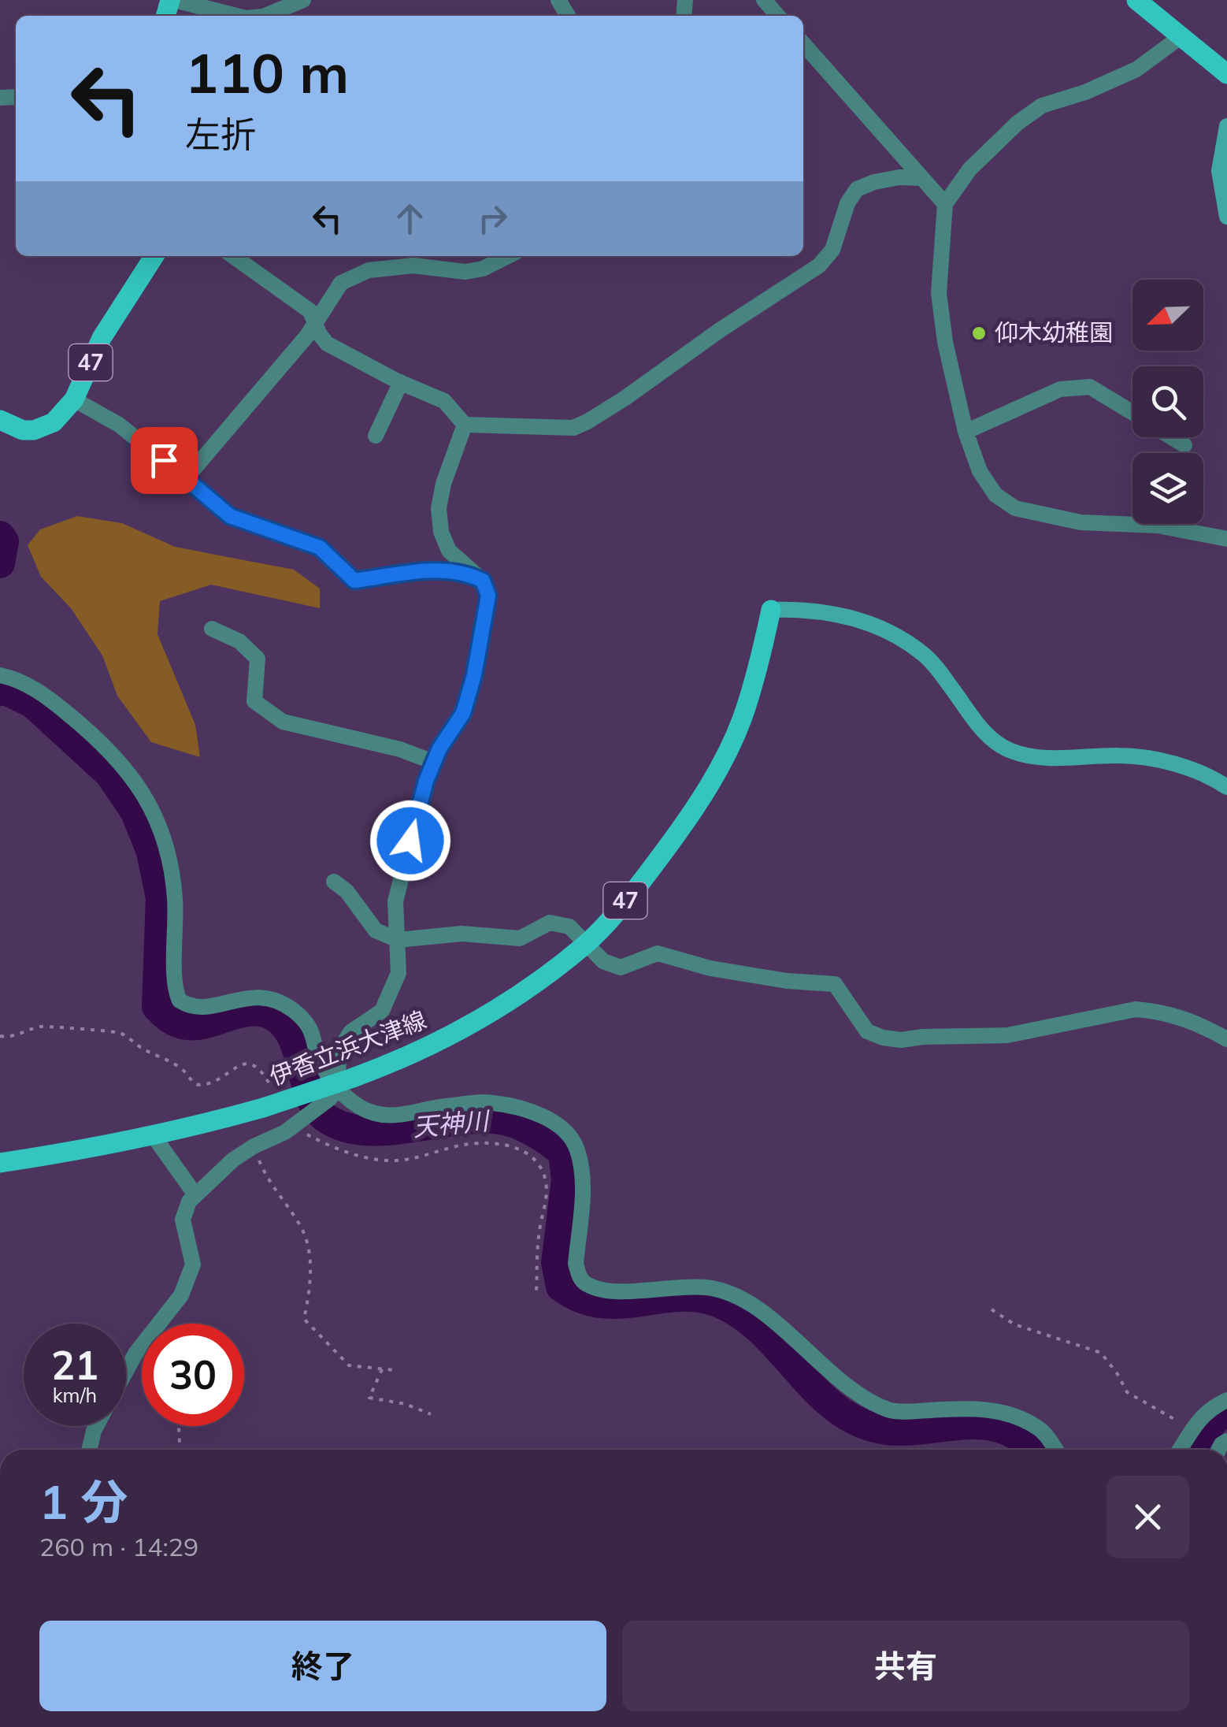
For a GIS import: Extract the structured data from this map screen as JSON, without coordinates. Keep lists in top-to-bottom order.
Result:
{
  "streets": {
    "main road": ["47", "伊香立浜大津線"]
  },
  "water": ["天神川"],
  "places": ["仰木幼稚園"],
  "north": "bottom left",
  "page": {
    "turn": ["110 m", "左折"],
    "speed": "21 km/h",
    "limit": "30",
    "heading": ["1 分", "260 m · 14:29"],
    "buttons": ["終了", "共有"]
  }
}
